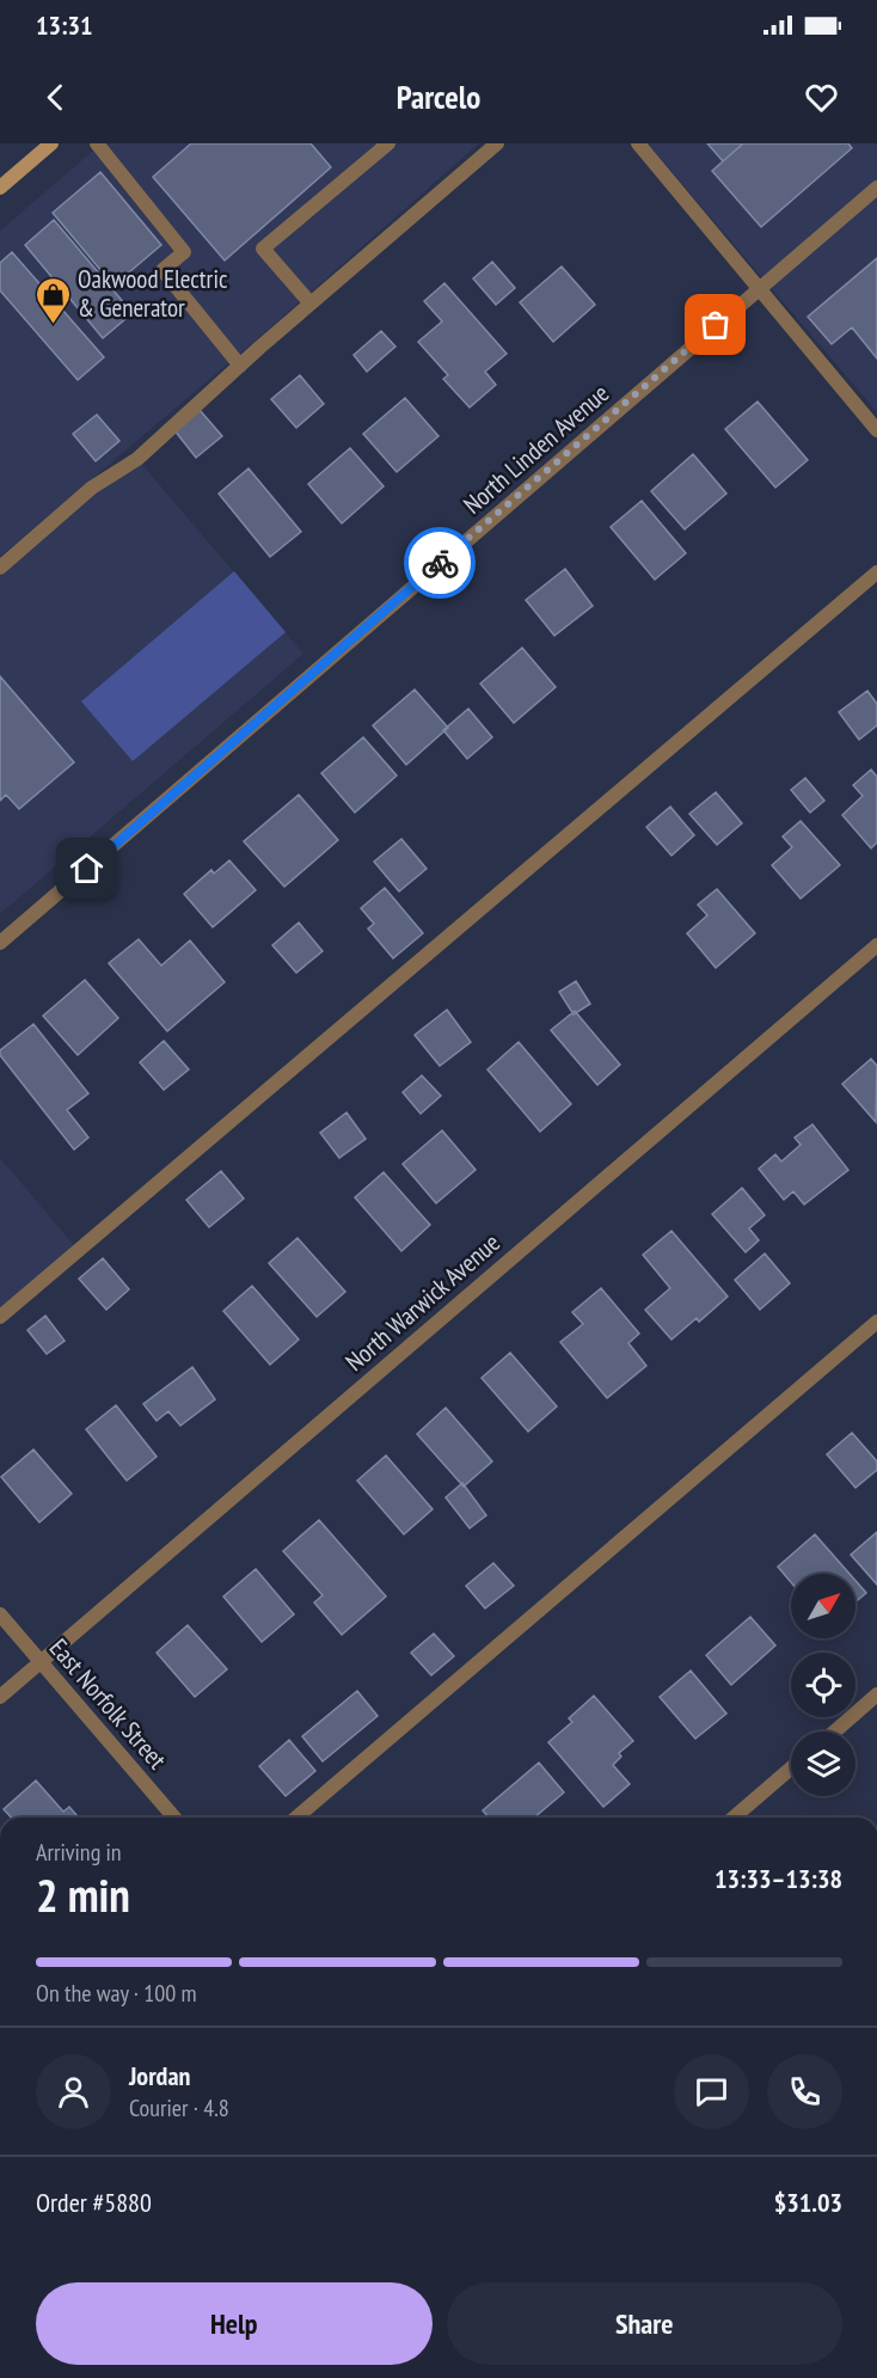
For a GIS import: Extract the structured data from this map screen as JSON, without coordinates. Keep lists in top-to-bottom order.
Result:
{
  "streets": {
    "street": ["North Linden Avenue", "North Warwick Avenue", "East Norfolk Street"]
  },
  "crossings": [
    ["North Warwick Avenue", "East Norfolk Street"]
  ],
  "places": {
    "shop": ["Oakwood Electric & Generator"]
  },
  "north": "top right",
  "page": {
    "status": "13:31",
    "header": "Parcelo",
    "heading": ["2 min", "Arriving in", "13:33–13:38"],
    "panel": [
      "Jordan",
      "Courier · 4.8",
      "Order #5880",
      "$31.03"
    ],
    "bar": "On the way · 100 m",
    "buttons": ["Help", "Share"]
  }
}
